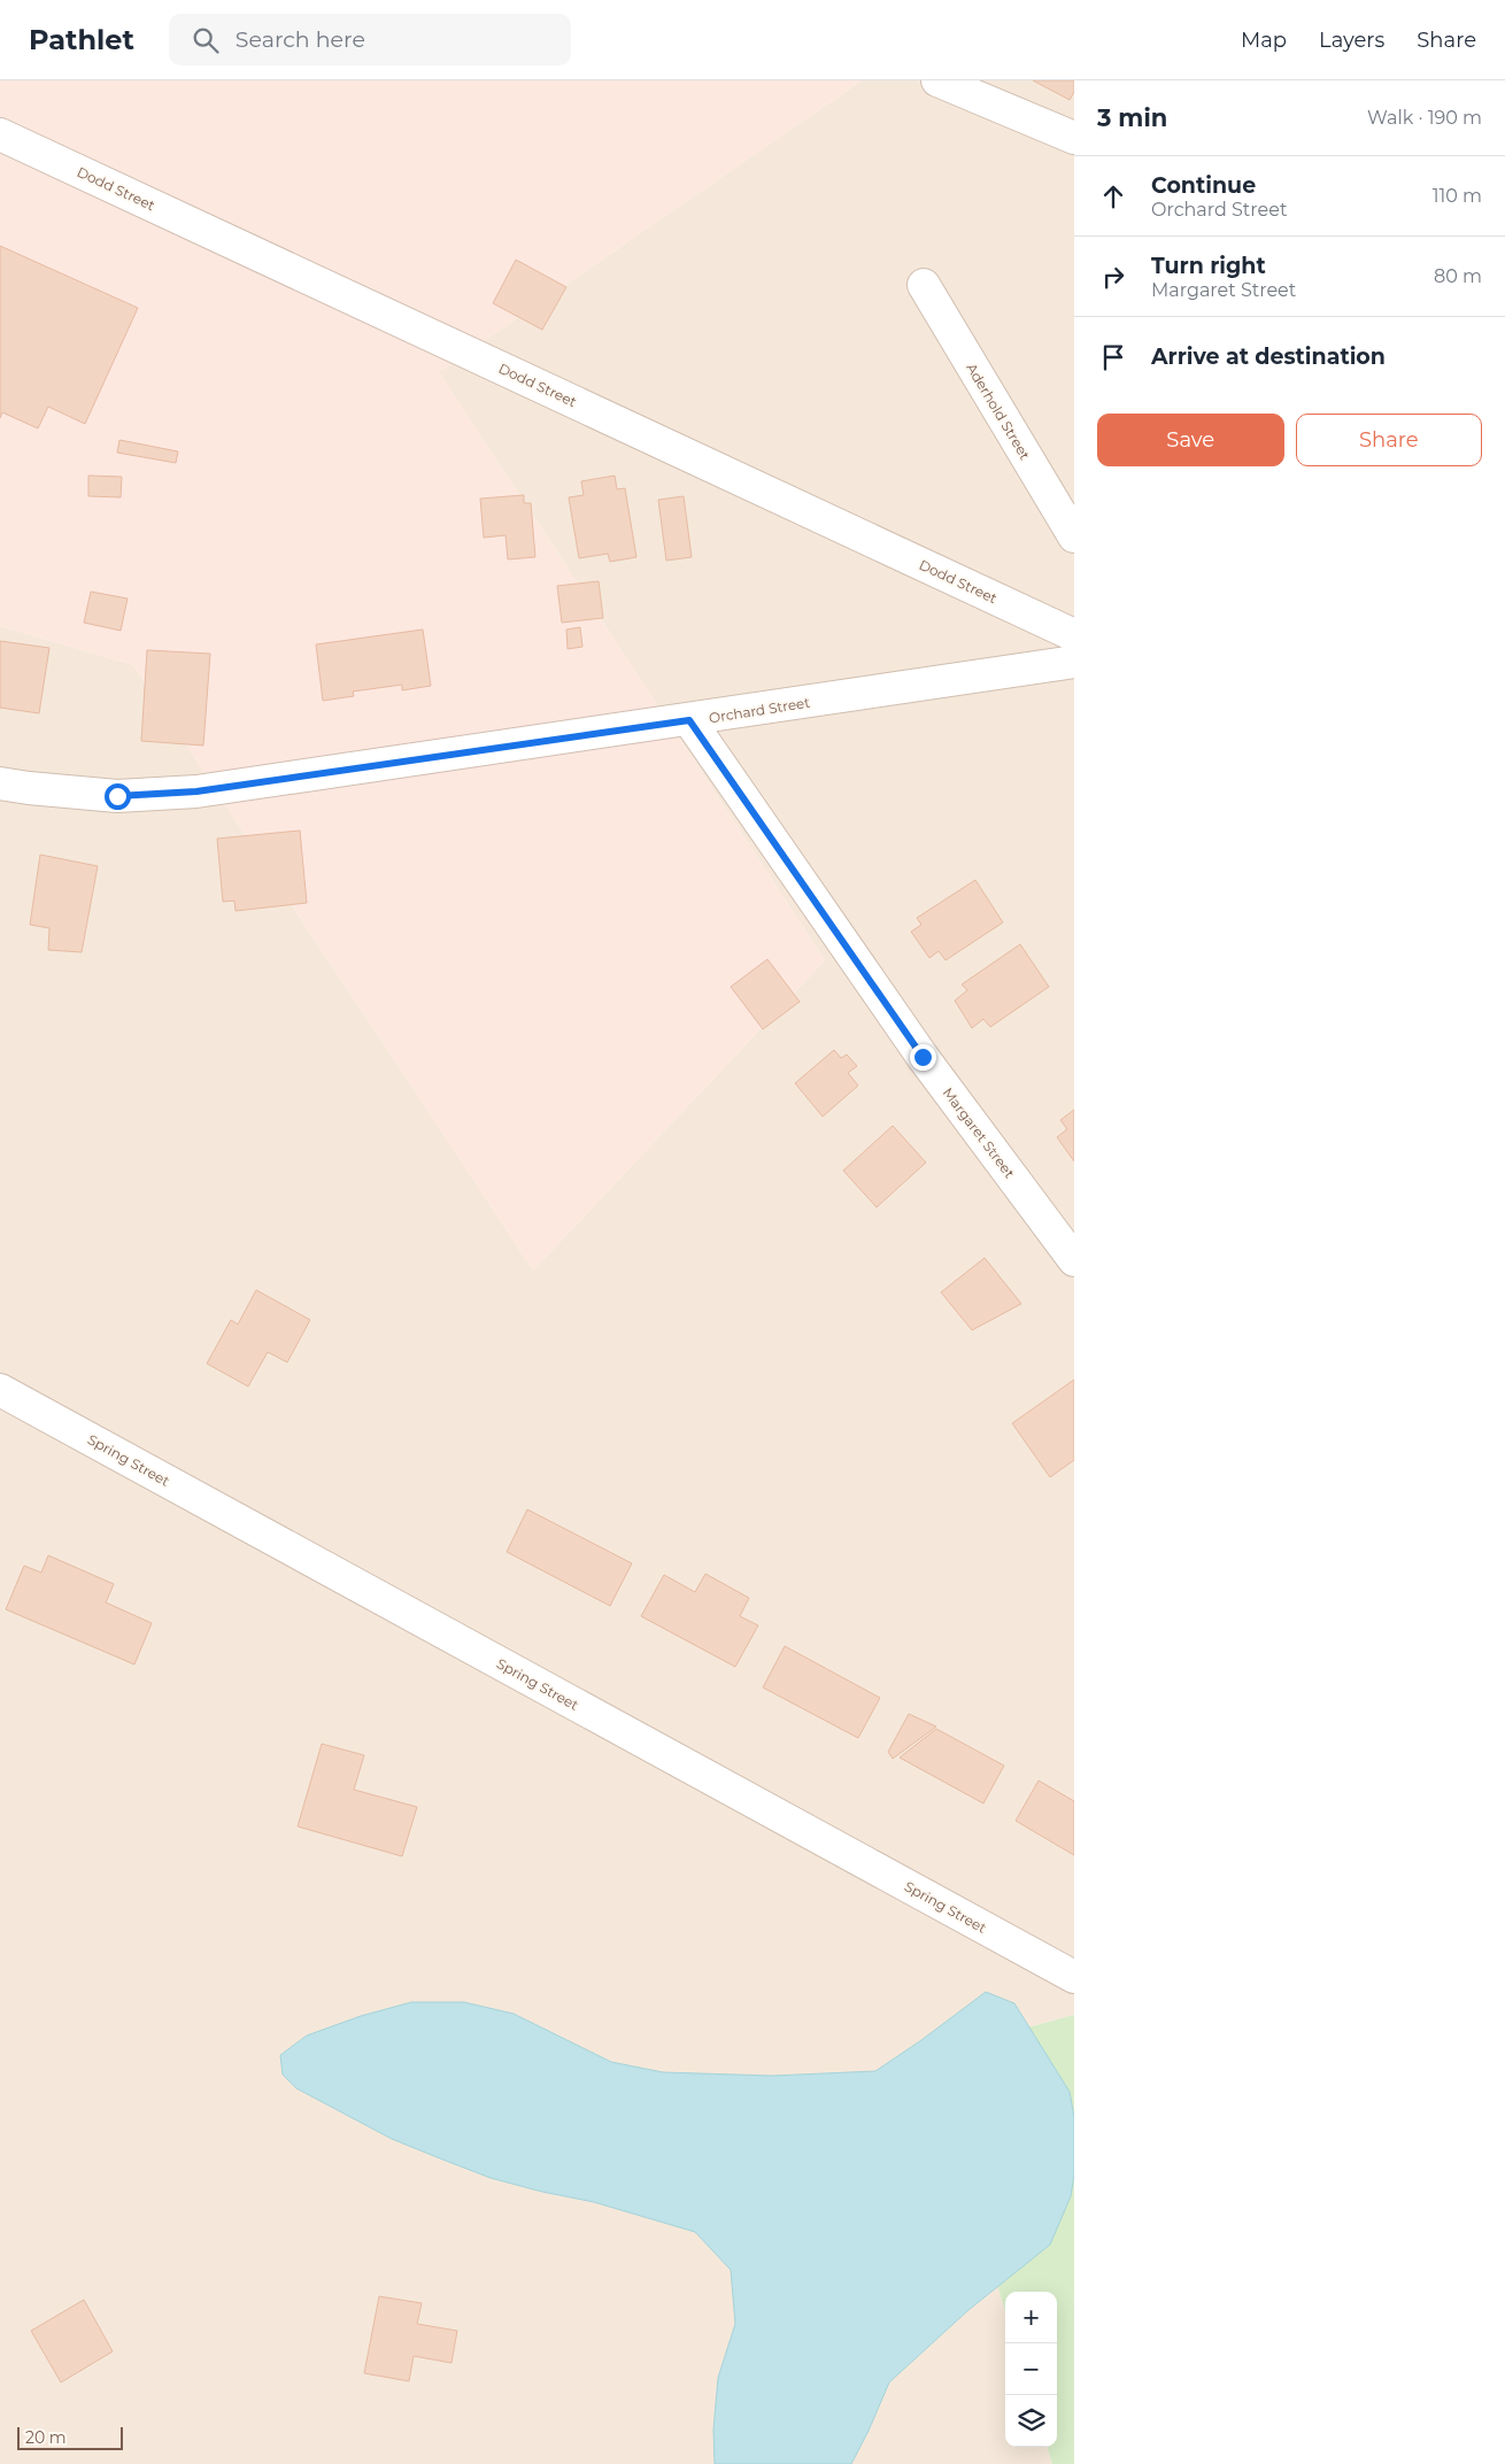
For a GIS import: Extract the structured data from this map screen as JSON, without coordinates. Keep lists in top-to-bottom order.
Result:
{
  "streets": {
    "street": [
      "Dodd Street",
      "Aderhold Street",
      "Orchard Street",
      "Margaret Street",
      "Spring Street"
    ]
  },
  "crossings": [
    ["Orchard Street", "Margaret Street"]
  ],
  "scale_bar": "20 m",
  "page": {
    "header": "Pathlet",
    "search": "Search here",
    "nav": ["Map", "Layers", "Share"],
    "heading": ["3 min", "Walk · 190 m"],
    "list": [
      ["Continue", "Orchard Street", "110 m"],
      ["Turn right", "Margaret Street", "80 m"],
      "Arrive at destination"
    ],
    "buttons": ["Save", "Share"],
    "map_buttons": ["+", "−"],
    "scale": "20 m"
  }
}
